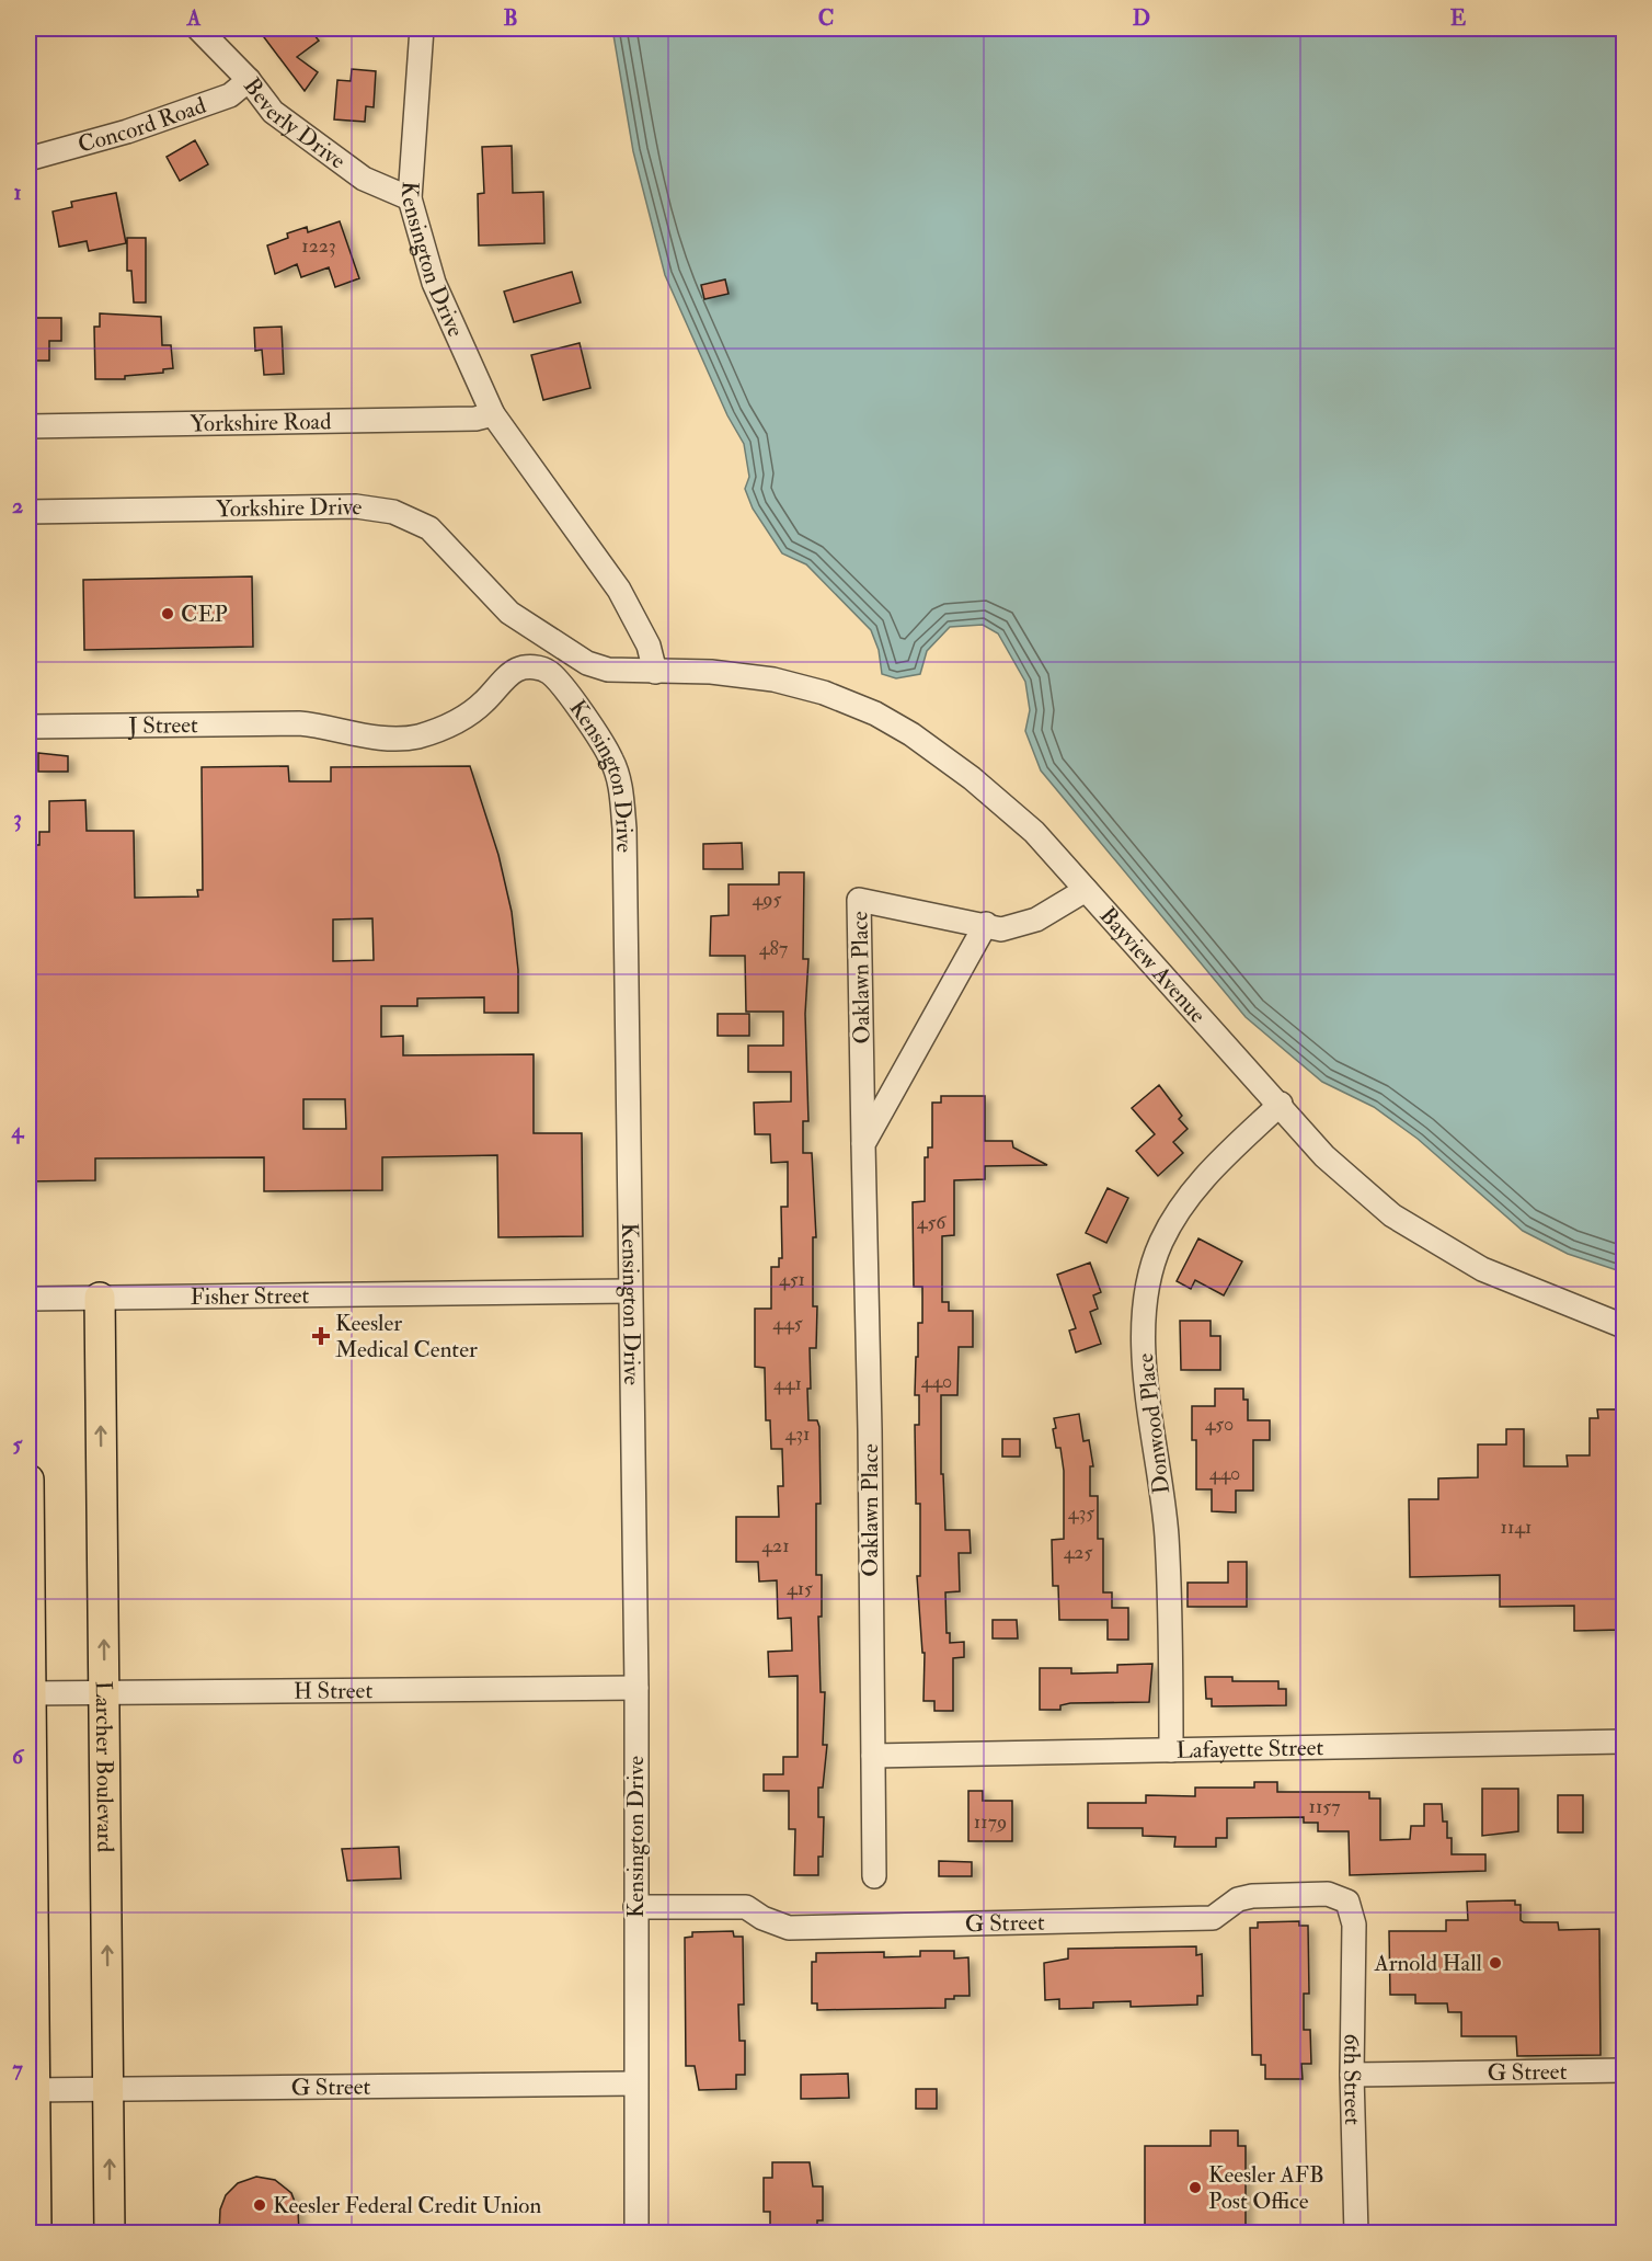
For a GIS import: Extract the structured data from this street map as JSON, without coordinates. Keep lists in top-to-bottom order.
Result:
{
  "streets": {
    "main road": ["Larcher Boulevard"],
    "street": [
      "Beverly Drive",
      "Concord Road",
      "Kensington Drive",
      "Yorkshire Road",
      "Yorkshire Drive",
      "J Street",
      "Bayview Avenue",
      "Oaklawn Place",
      "Fisher Street",
      "Donwood Place",
      "H Street",
      "Lafayette Street",
      "G Street",
      "6th Street"
    ]
  },
  "crossings": [
    ["Beverly Drive", "Concord Road"],
    ["Beverly Drive", "Kensington Drive"],
    ["Kensington Drive", "Yorkshire Road"],
    ["Kensington Drive", "J Street"],
    ["Kensington Drive", "Bayview Avenue"],
    ["Kensington Drive", "Fisher Street"],
    ["Kensington Drive", "H Street"],
    ["Kensington Drive", "G Street"],
    ["Yorkshire Drive", "Bayview Avenue"],
    ["Bayview Avenue", "Oaklawn Place"],
    ["Bayview Avenue", "Donwood Place"],
    ["Oaklawn Place", "Lafayette Street"],
    ["Fisher Street", "Larcher Boulevard"],
    ["Donwood Place", "Lafayette Street"],
    ["H Street", "Larcher Boulevard"],
    ["Larcher Boulevard", "G Street"],
    ["G Street", "6th Street"]
  ],
  "places": {
    "other": [
      "CEP",
      "Arnold Hall",
      "Keesler AFB Post Office",
      "Keesler Federal Credit Union"
    ],
    "health": ["Keesler Medical Center"]
  },
  "house_numbers": [
    "1223",
    "495",
    "487",
    "456",
    "451",
    "445",
    "440",
    "441",
    "450",
    "431",
    "440",
    "435",
    "1141",
    "421",
    "425",
    "415",
    "1157",
    "1179"
  ],
  "grid": {
    "columns": [
      "A",
      "B",
      "C",
      "D",
      "E"
    ],
    "rows": [
      "1",
      "2",
      "3",
      "4",
      "5",
      "6",
      "7"
    ]
  }
}
